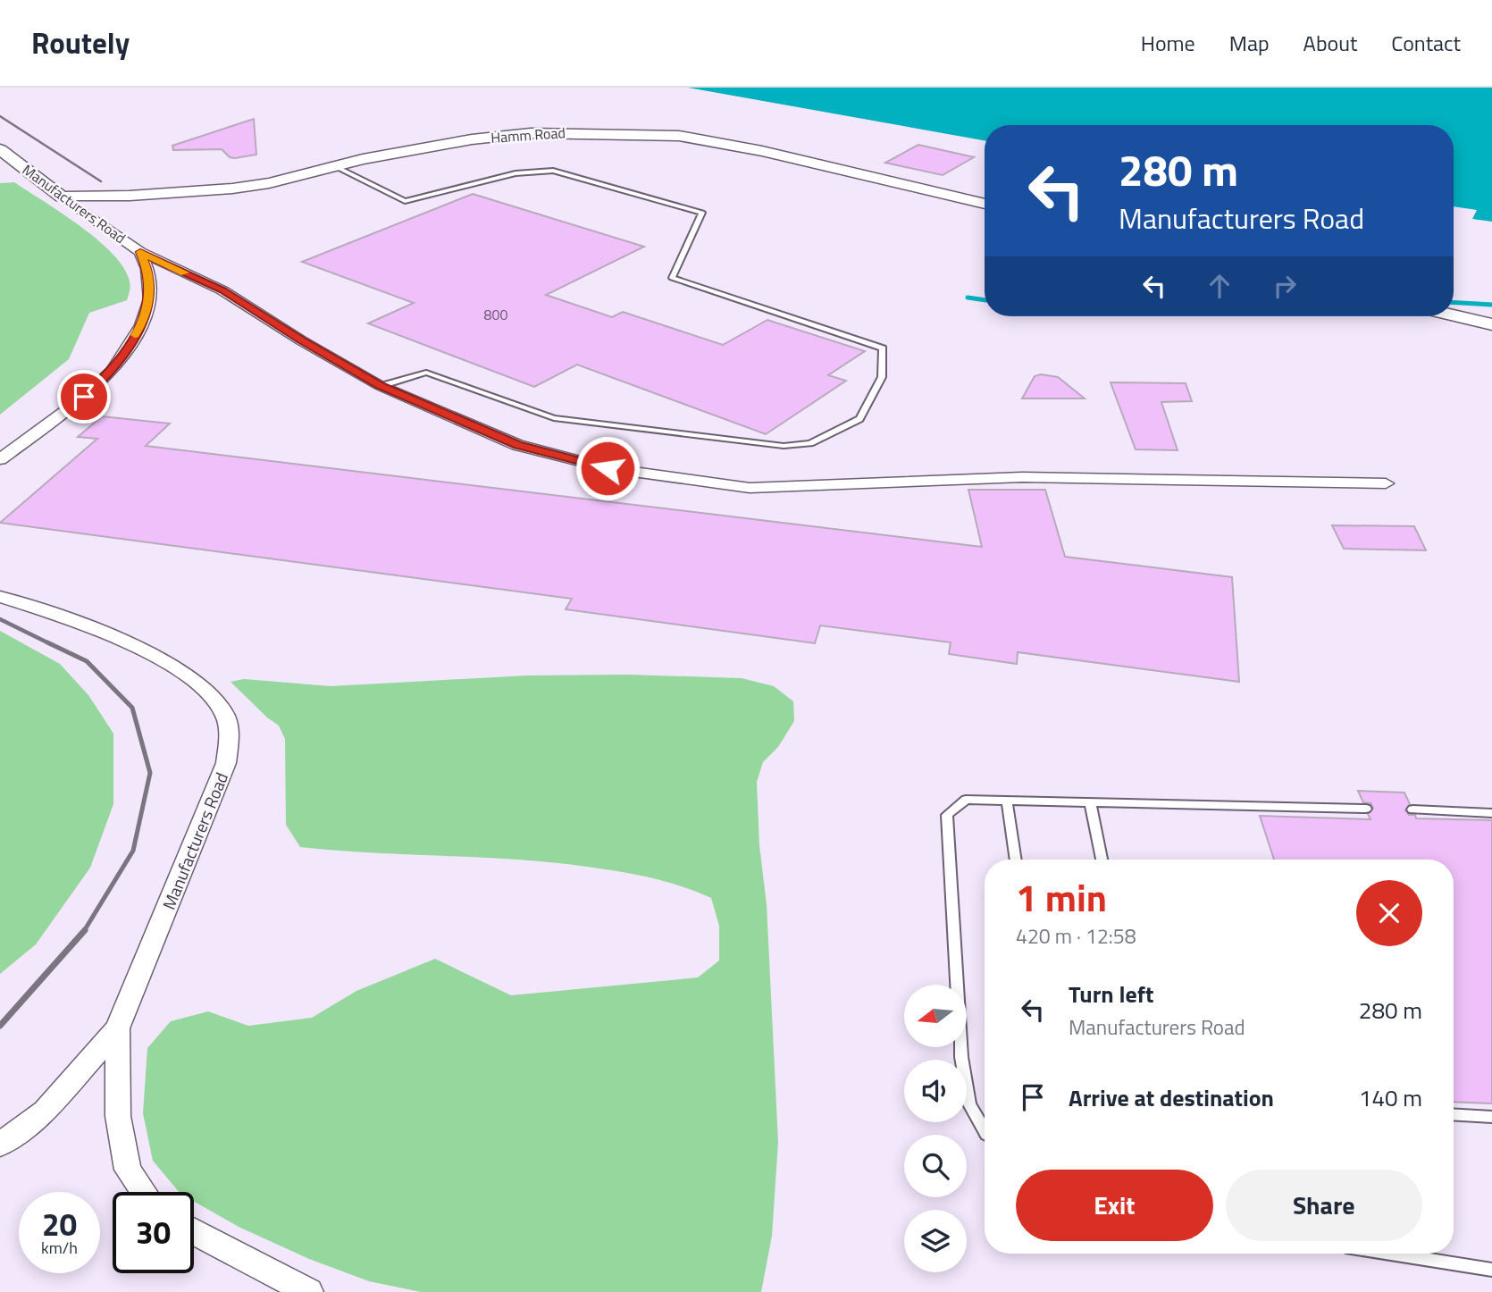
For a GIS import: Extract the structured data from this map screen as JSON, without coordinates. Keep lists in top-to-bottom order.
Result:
{
  "streets": {
    "main road": ["Hamm Road", "Manufacturers Road"]
  },
  "crossings": [
    ["Hamm Road", "Manufacturers Road"]
  ],
  "house_numbers": ["800"],
  "north": "left",
  "page": {
    "header": "Routely",
    "nav": [
      "Home",
      "Map",
      "About",
      "Contact"
    ],
    "turn": ["280 m", "Manufacturers Road"],
    "heading": ["1 min", "420 m · 12:58"],
    "list": [
      {
        "name": "Turn left",
        "note": "Manufacturers Road",
        "value": "280 m"
      },
      {
        "name": "Arrive at destination",
        "value": "140 m"
      }
    ],
    "buttons": ["Exit", "Share"],
    "speed": "20 km/h",
    "limit": "30"
  }
}
